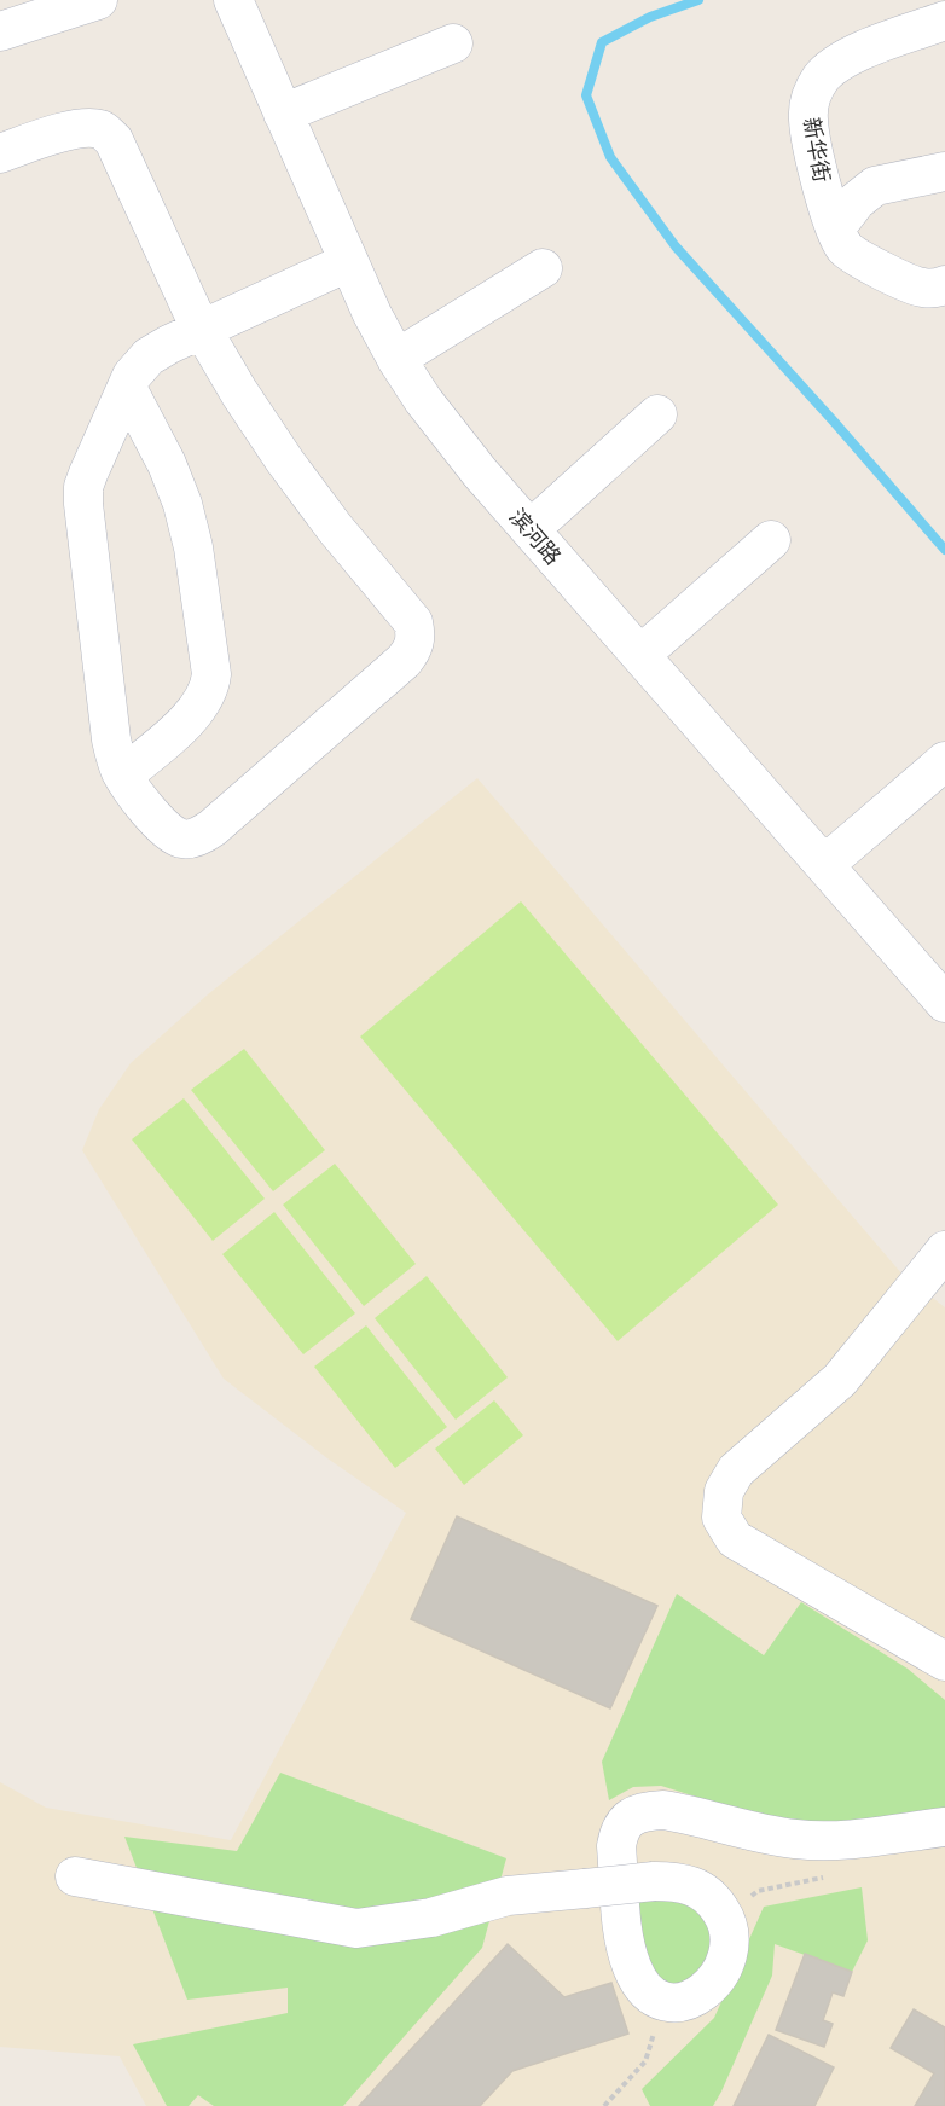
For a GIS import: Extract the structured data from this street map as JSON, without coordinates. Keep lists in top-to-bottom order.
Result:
{
  "streets": {
    "street": ["新华街", "滨河路"]
  }
}
